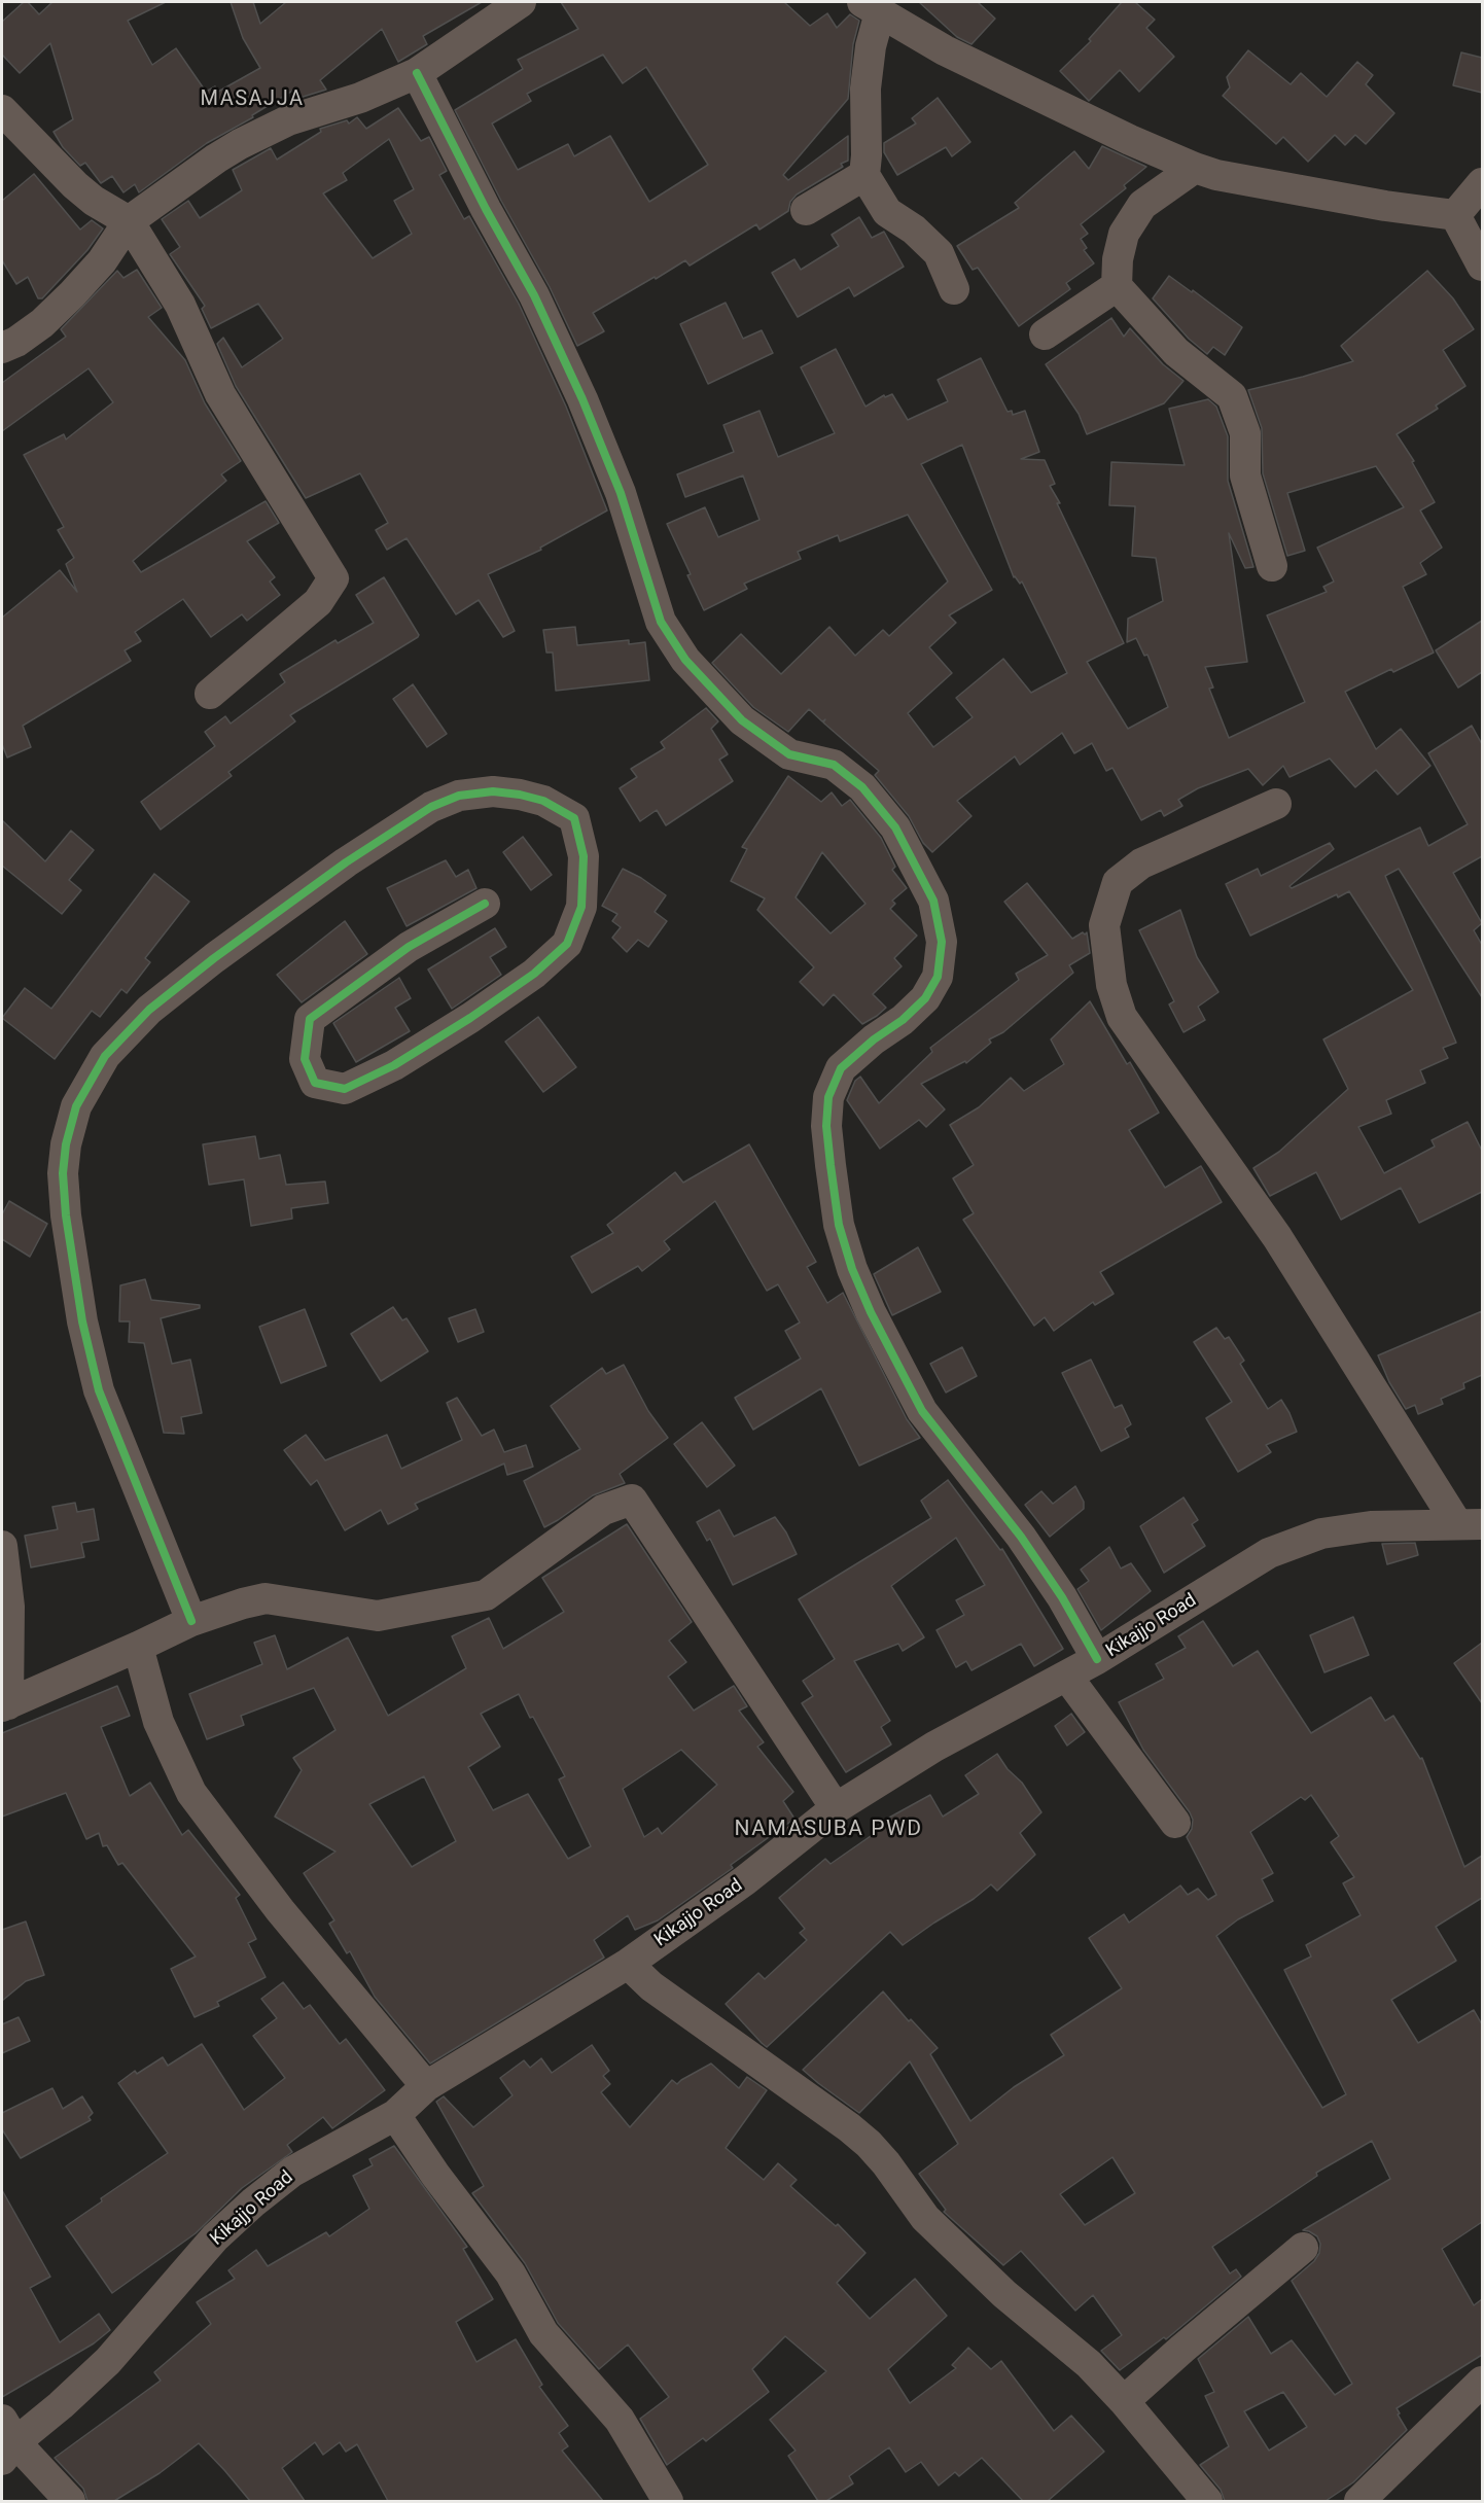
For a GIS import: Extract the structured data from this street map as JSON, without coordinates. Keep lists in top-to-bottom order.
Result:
{
  "streets": {
    "street": ["Kikajjo Road"]
  },
  "districts": ["MASAJJA", "NAMASUBA PWD"]
}
